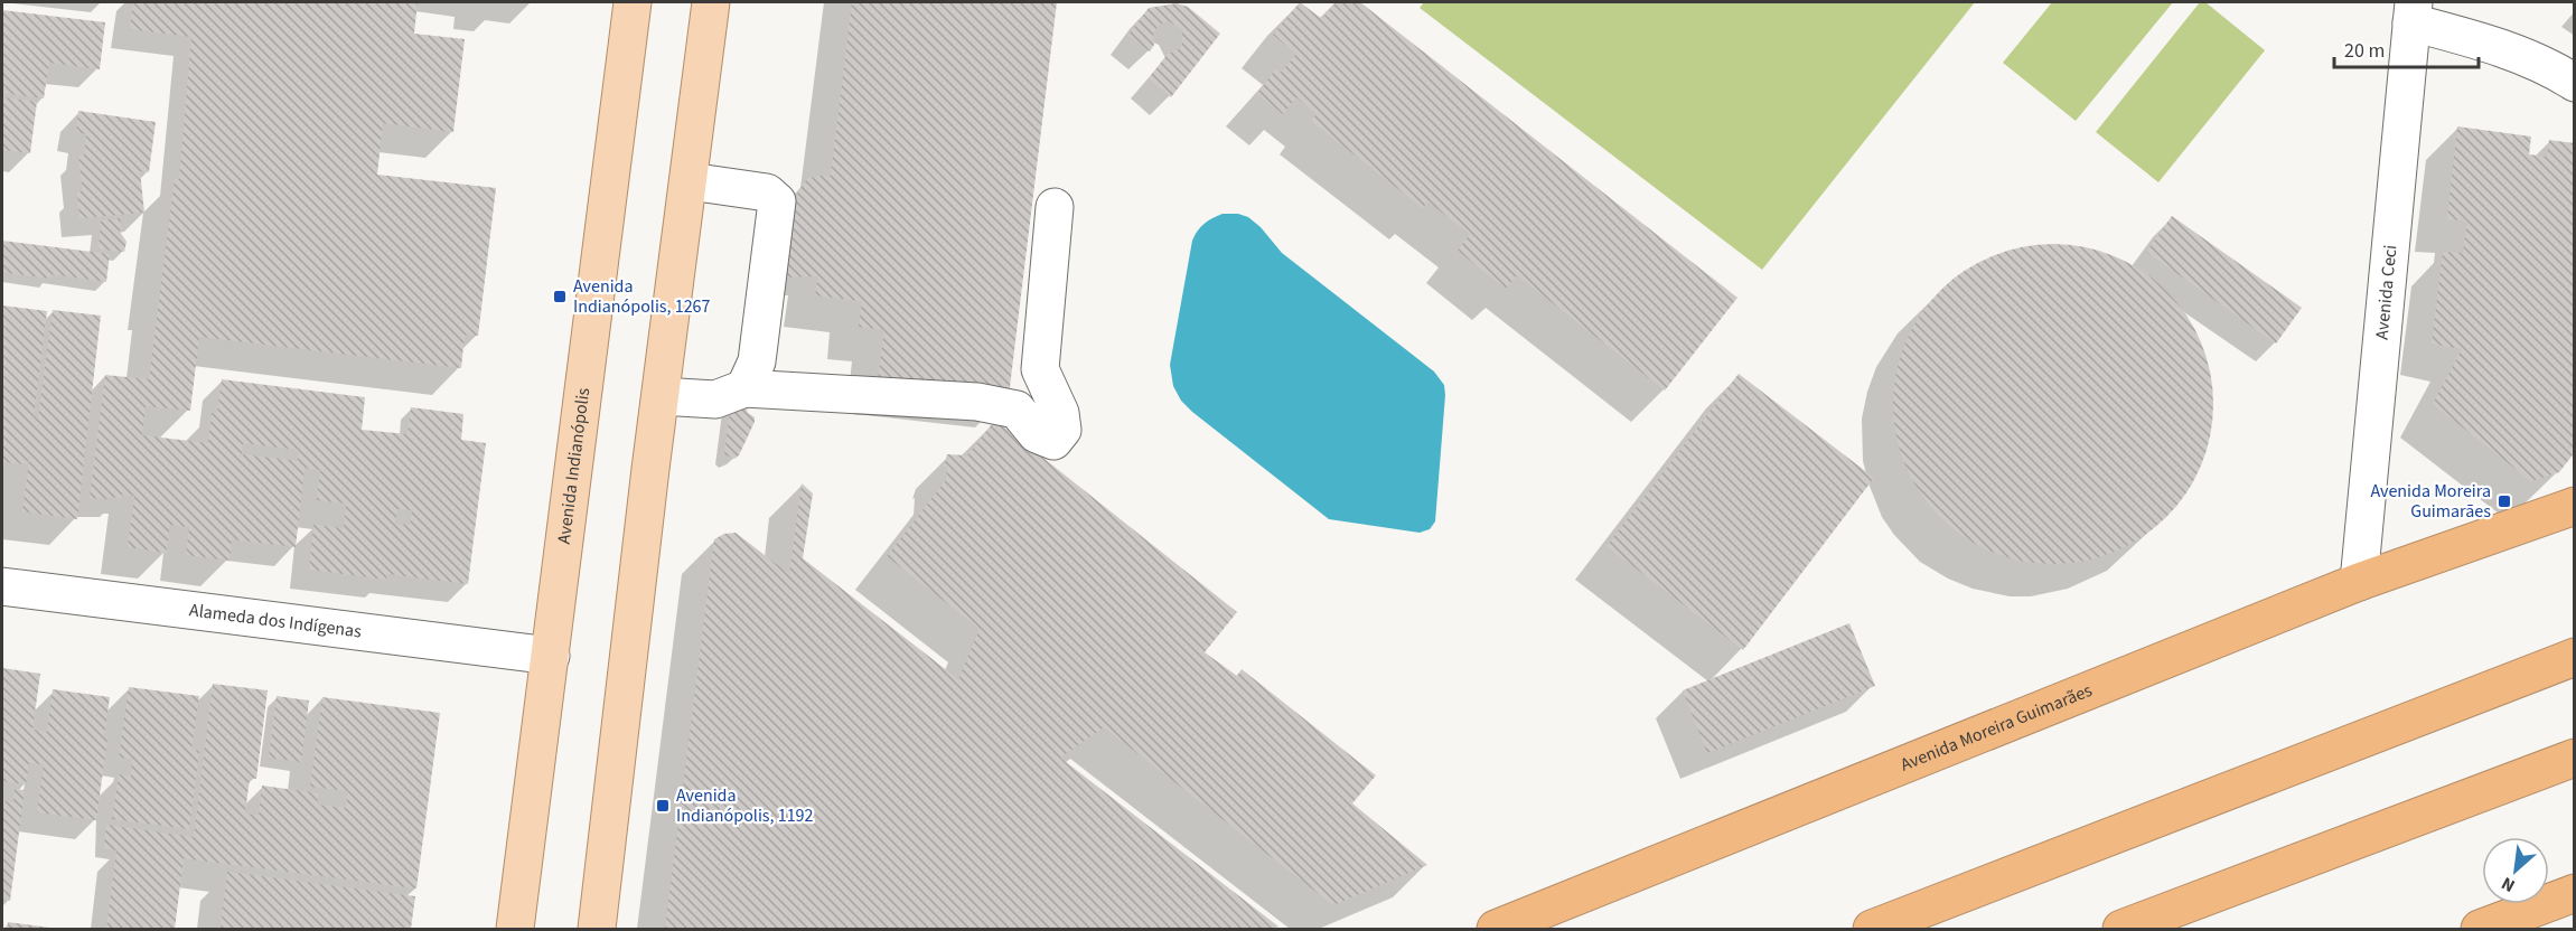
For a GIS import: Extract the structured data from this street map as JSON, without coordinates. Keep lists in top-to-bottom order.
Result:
{
  "streets": {
    "highway": ["Avenida Moreira Guimarães"],
    "main road": ["Avenida Indianópolis"],
    "street": ["Avenida Ceci", "Alameda dos Indígenas"]
  },
  "crossings": [
    ["Avenida Ceci", "Avenida Moreira Guimarães"],
    ["Avenida Indianópolis", "Alameda dos Indígenas"]
  ],
  "places": {
    "transit": ["Avenida Indianópolis, 1267", "Avenida Moreira Guimarães", "Avenida Indianópolis, 1192"]
  },
  "scale_bar": "20 m",
  "north": "bottom left"
}
